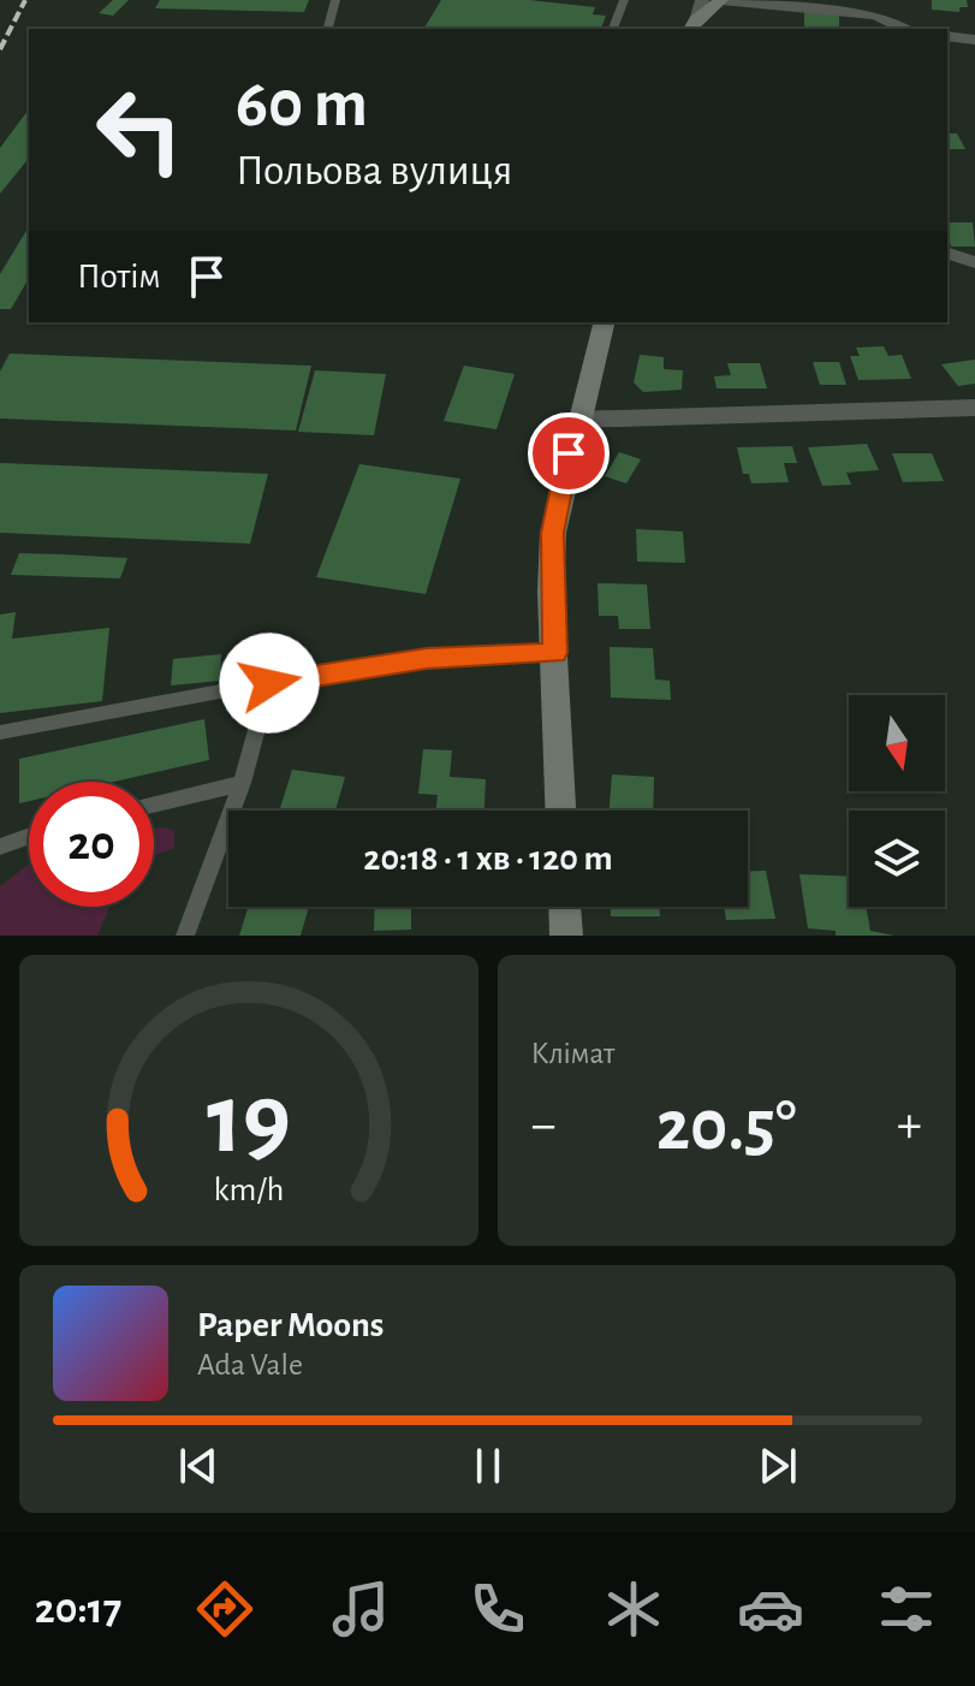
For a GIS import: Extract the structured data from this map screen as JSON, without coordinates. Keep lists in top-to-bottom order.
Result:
{
  "north": "bottom",
  "page": {
    "turn": ["60 m", "Польова вулиця"],
    "then": "Потім",
    "limit": "20",
    "trip": "20:18 · 1 хв · 120 m",
    "tile": "Клімат",
    "heat": ["−", "20.5°", "+"],
    "song": ["Paper Moons", "Ada Vale"],
    "tabs": "20:17",
    "gauge": ["19", "km/h"]
  }
}
